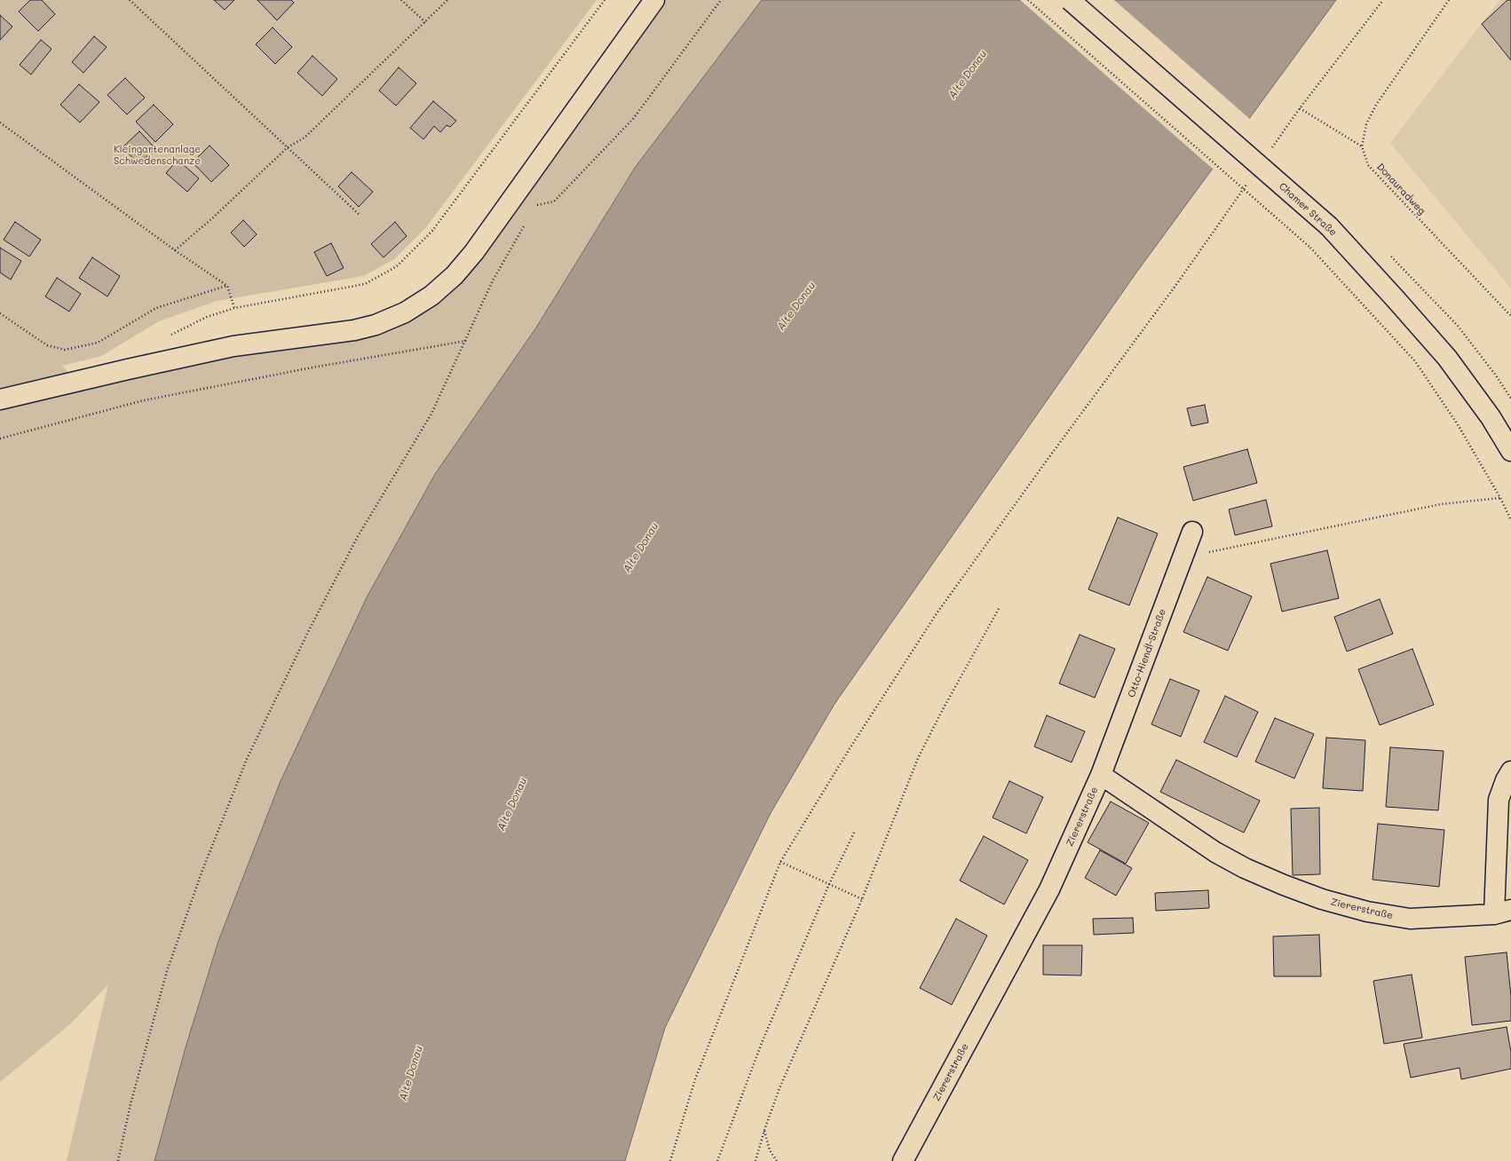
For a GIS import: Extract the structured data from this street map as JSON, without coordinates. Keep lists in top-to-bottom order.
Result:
{
  "streets": {
    "street": ["Chamer Straße", "Otto-Hiendl-Straße", "Ziererstraße"],
    "path": ["Donauradweg"]
  },
  "crossings": [
    ["Otto-Hiendl-Straße", "Ziererstraße"]
  ],
  "water": ["Alte Donau"],
  "parks": ["Kleingartenanlage Schwedenschanze"]
}
